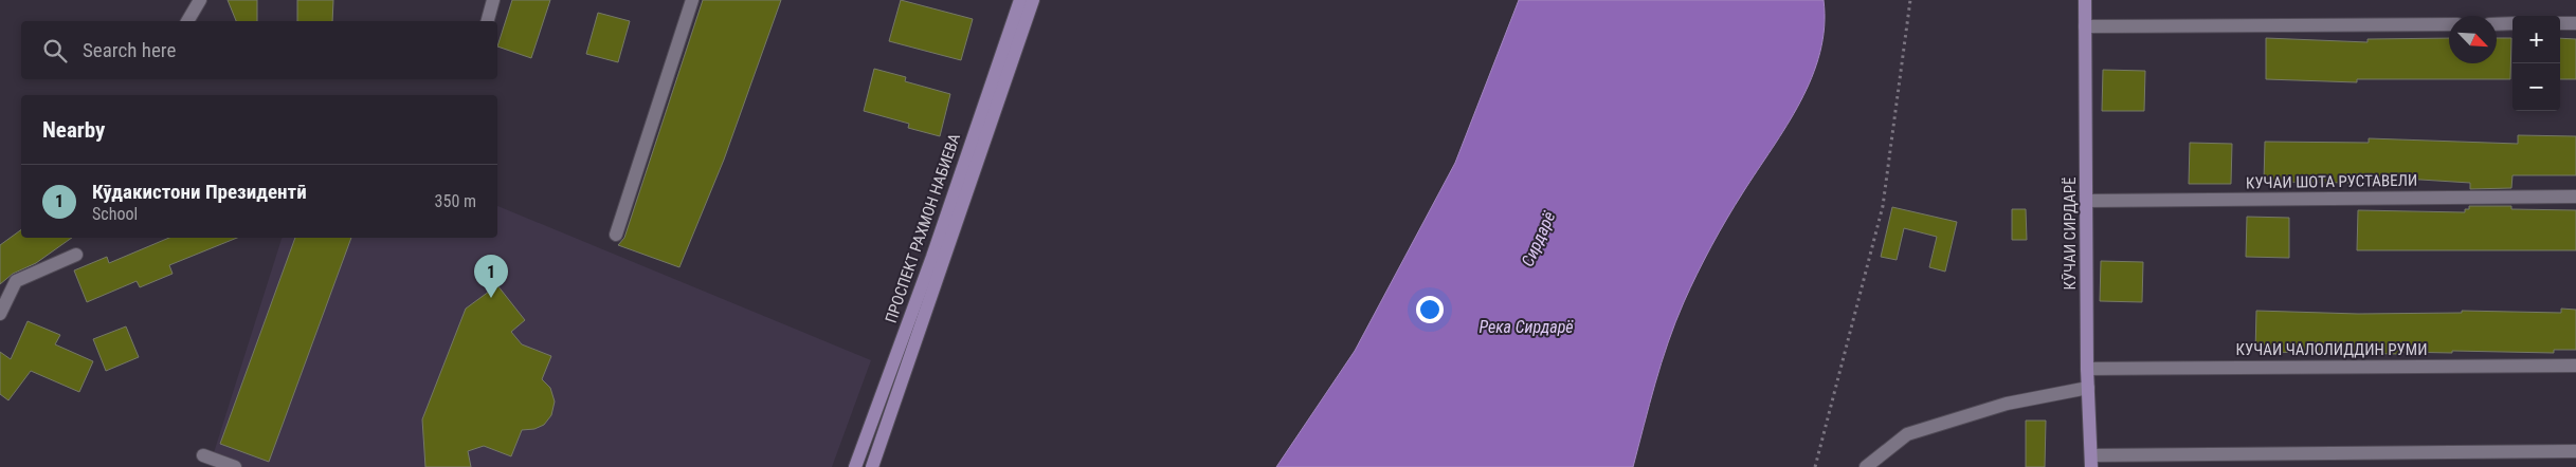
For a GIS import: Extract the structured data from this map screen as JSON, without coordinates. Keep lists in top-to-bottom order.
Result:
{
  "streets": {
    "main road": ["ПРОСПЕКТ РАХМОН НАБИЕВА", "КӮЧАИ СИРДАРЁ"],
    "street": ["КУЧАИ ШОТА РУСТАВЕЛИ", "КУЧАИ ЧАЛОЛИДДИН РУМИ"]
  },
  "crossings": [
    ["КУЧАИ ШОТА РУСТАВЕЛИ", "КӮЧАИ СИРДАРЁ"],
    ["КӮЧАИ СИРДАРЁ", "КУЧАИ ЧАЛОЛИДДИН РУМИ"]
  ],
  "water": ["Сирдарё", "Река Сирдарё"],
  "north": "bottom right",
  "page": {
    "map_buttons": ["+", "−"],
    "search": "Search here",
    "heading": "Nearby",
    "list": [
      {
        "mark": "1",
        "name": "Кӯдакистони Президентӣ",
        "note": "School",
        "value": "350 m"
      }
    ],
    "pins": "1"
  }
}
